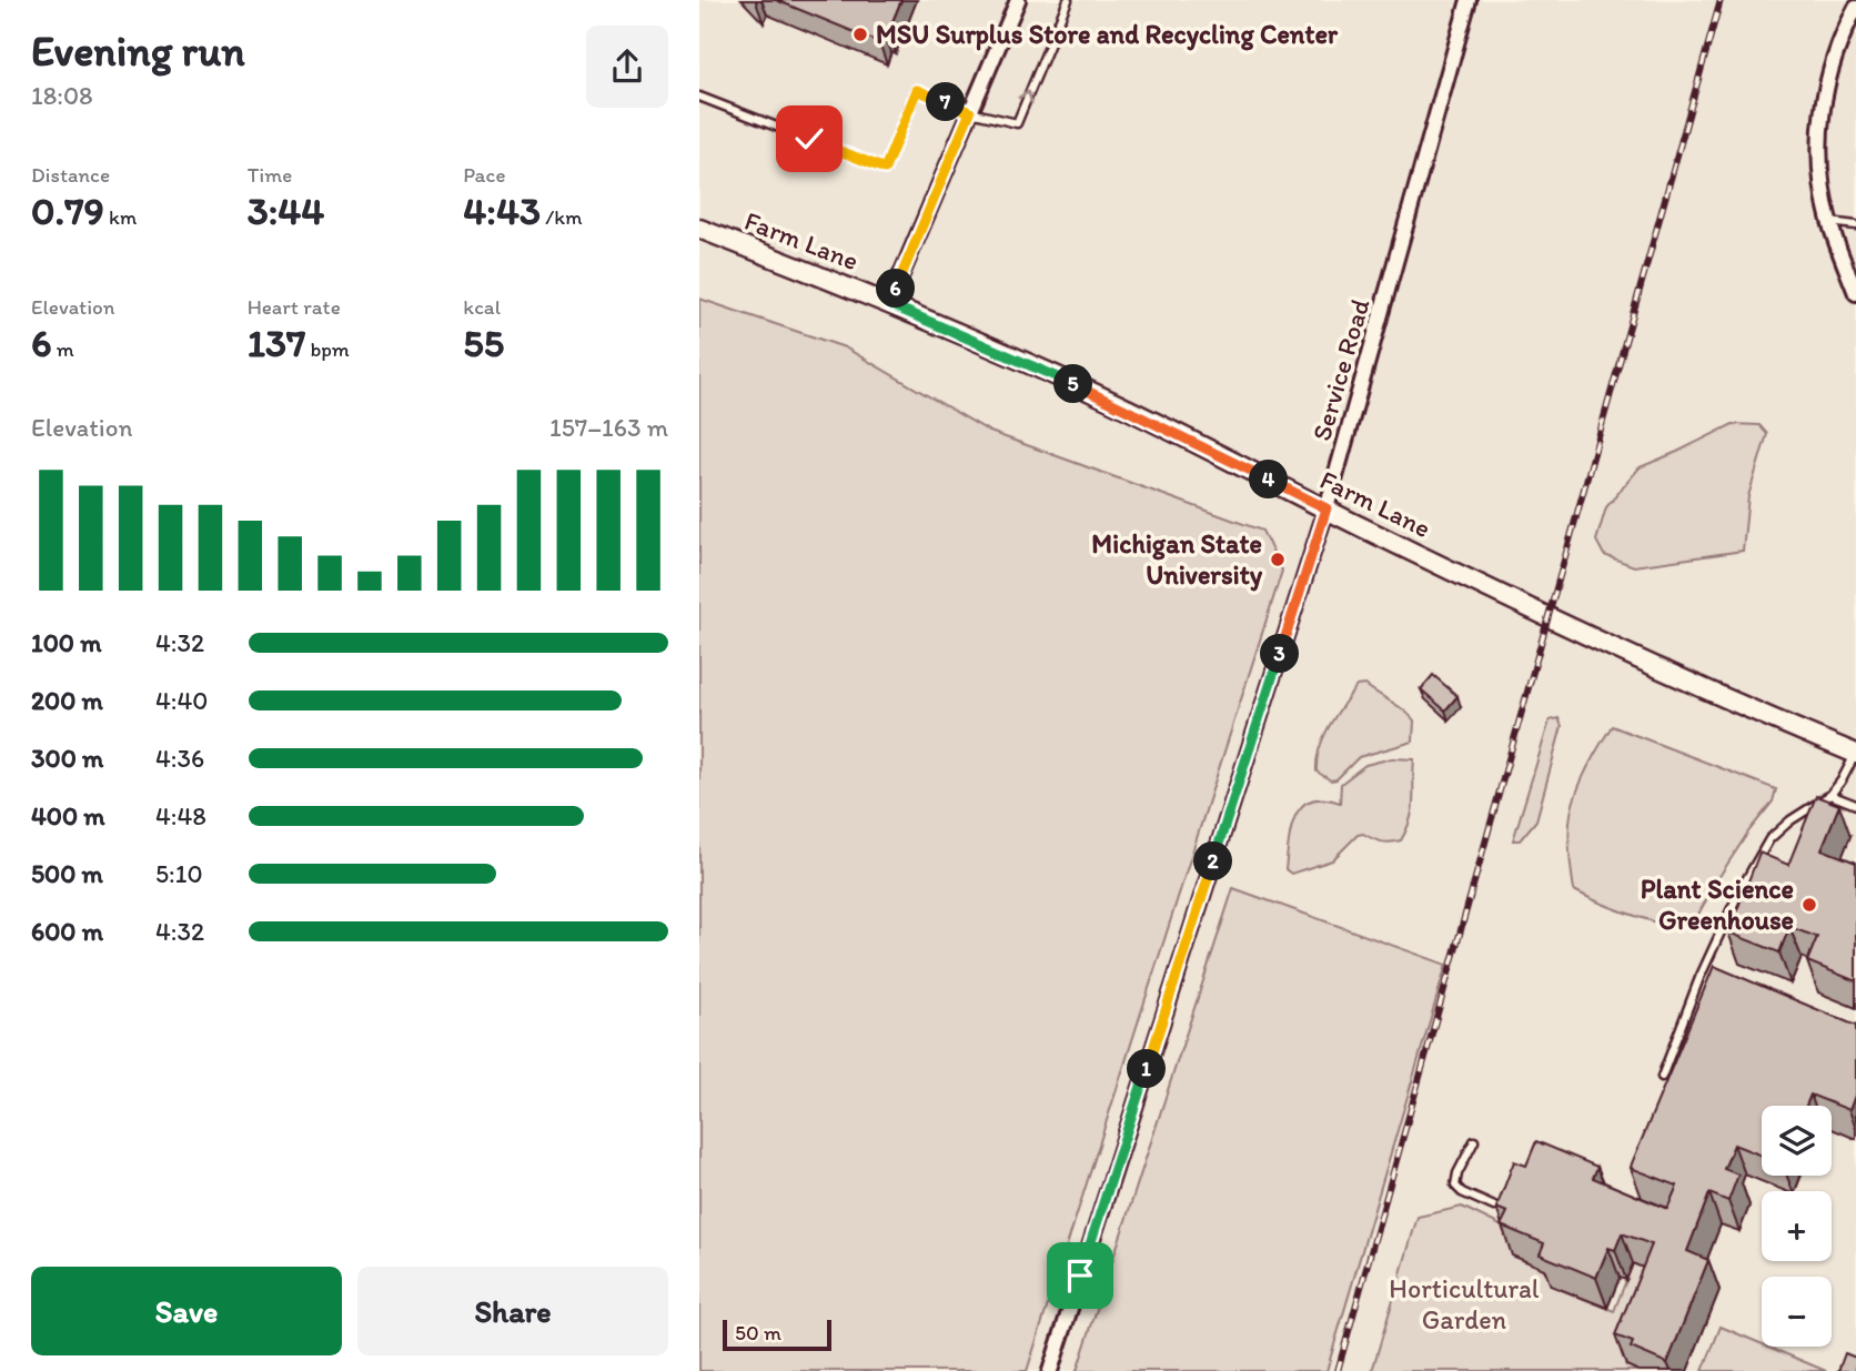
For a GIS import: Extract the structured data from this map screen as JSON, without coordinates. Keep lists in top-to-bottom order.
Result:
{
  "streets": {
    "street": ["Farm Lane", "Service Road"]
  },
  "crossings": [
    ["Farm Lane", "Service Road"]
  ],
  "parks": ["Horticultural Garden"],
  "places": ["MSU Surplus Store and Recycling Center", "Michigan State University", "Plant Science Greenhouse"],
  "scale_bar": "50 m",
  "page": {
    "heading": ["Evening run", "18:08"],
    "pins": [
      "7",
      "6",
      "5",
      "4",
      "3",
      "2",
      "1"
    ],
    "stats": [
      ["Distance", "0.79 km"],
      ["Time", "3:44"],
      ["Pace", "4:43 /km"],
      ["Elevation", "6 m"],
      ["Heart rate", "137 bpm"],
      ["kcal", "55"]
    ],
    "chart": ["Elevation", "157–163 m"],
    "list": [
      {
        "name": "100 m",
        "note": "4:32"
      },
      {
        "name": "200 m",
        "note": "4:40"
      },
      {
        "name": "300 m",
        "note": "4:36"
      },
      {
        "name": "400 m",
        "note": "4:48"
      },
      {
        "name": "500 m",
        "note": "5:10"
      },
      {
        "name": "600 m",
        "note": "4:32"
      }
    ],
    "map_buttons": ["+", "−"],
    "buttons": ["Save", "Share"],
    "scale": "50 m"
  }
}
